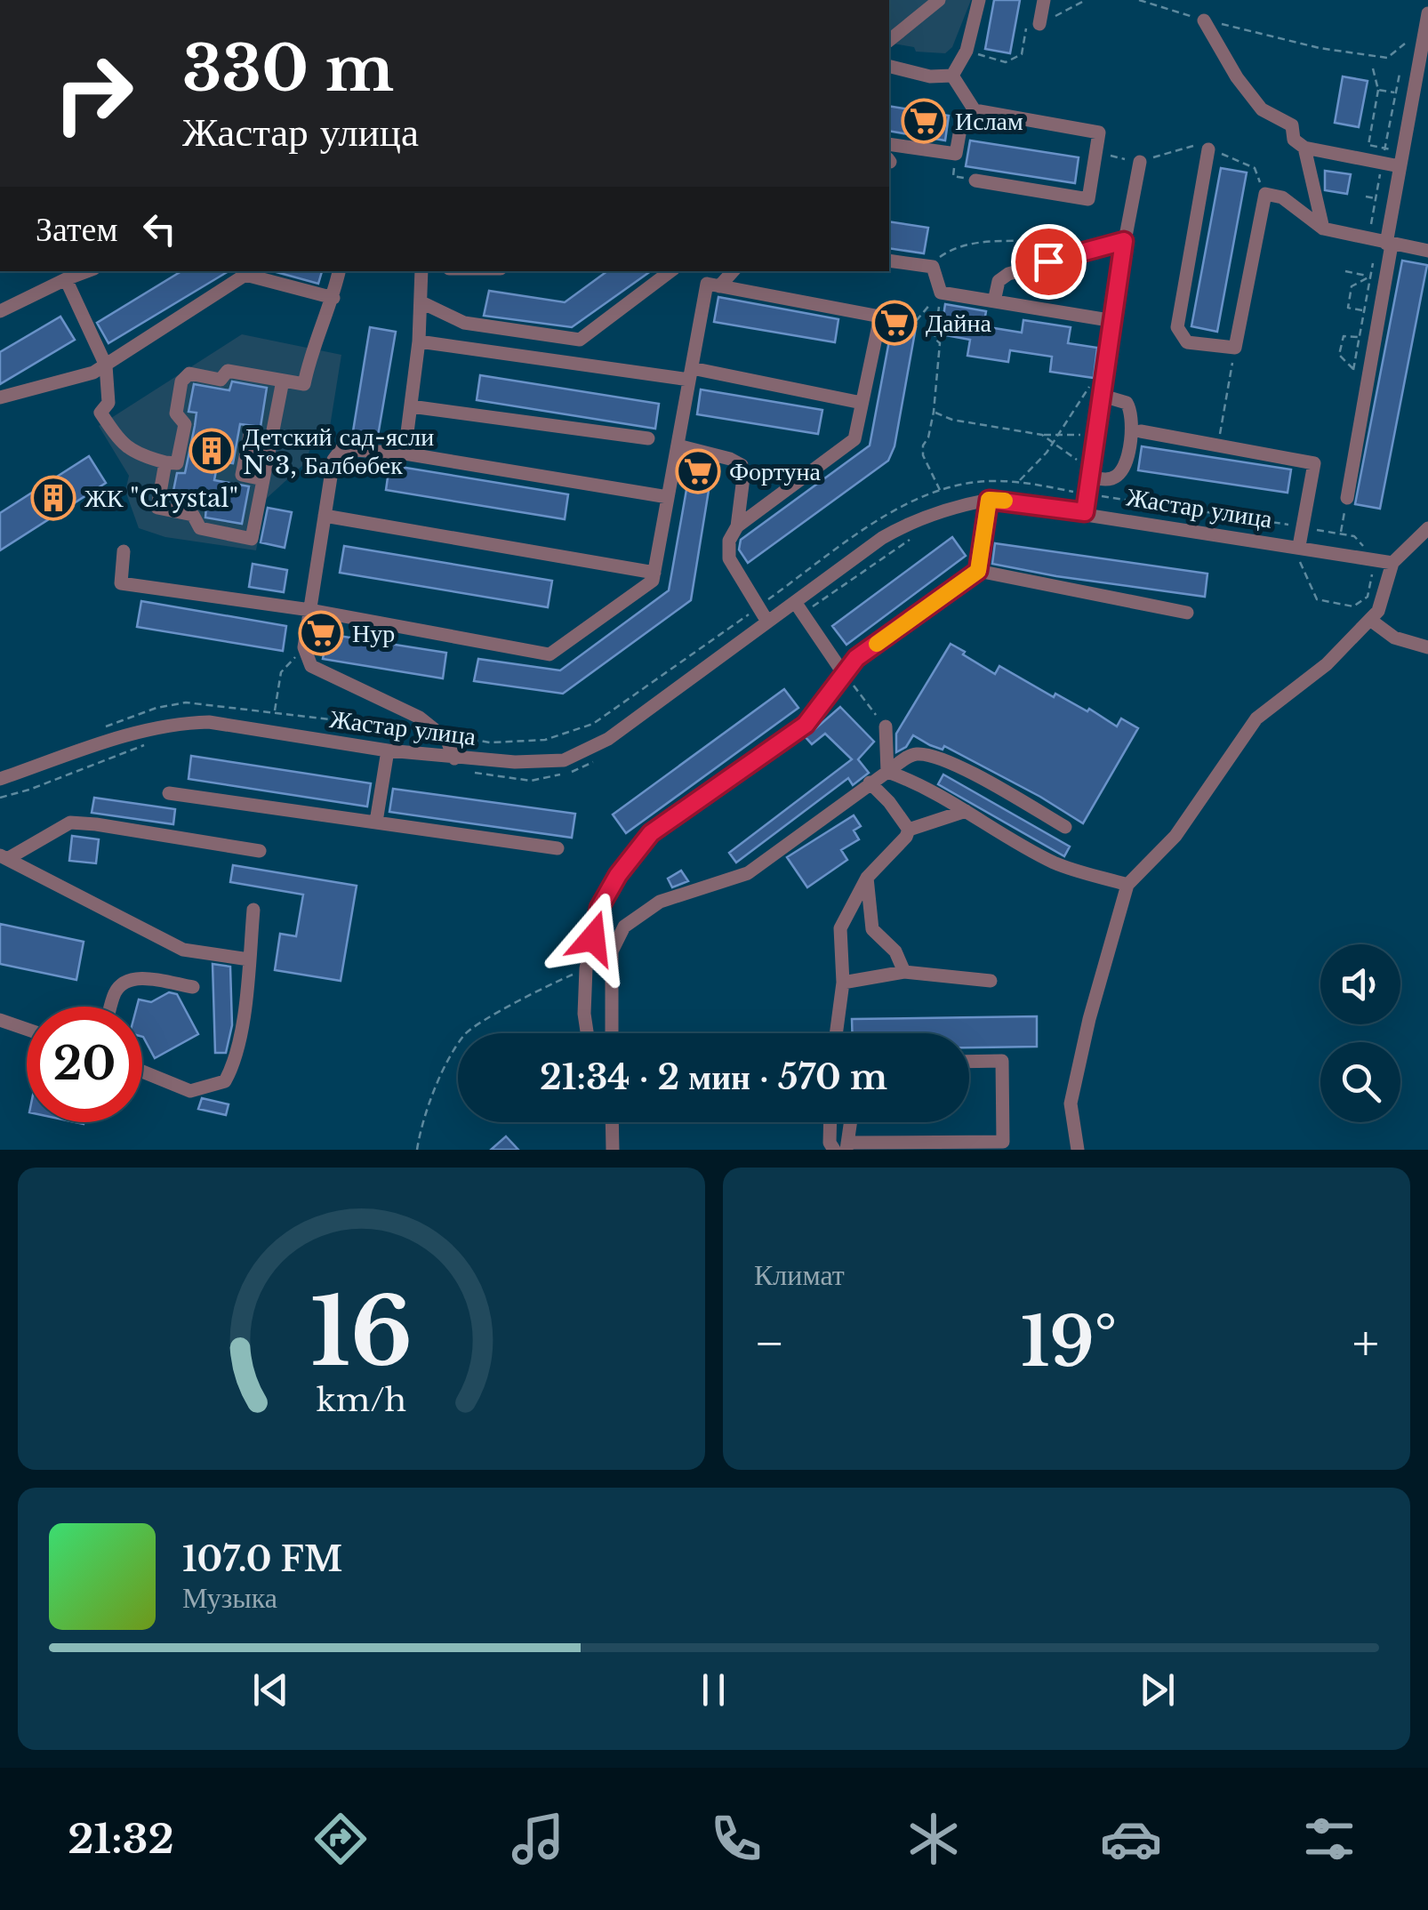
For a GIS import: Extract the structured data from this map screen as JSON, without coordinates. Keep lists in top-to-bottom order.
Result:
{
  "streets": {
    "street": ["Жастар улица"]
  },
  "places": {
    "supermarket": [
      "Ислам",
      "Дайна",
      "Фортуна",
      "Нур"
    ],
    "building": ["Детский сад-ясли №3, Балбөбек", "ЖК \"Crystal\""]
  },
  "page": {
    "turn": ["330 m", "Жастар улица"],
    "then": "Затем",
    "limit": "20",
    "trip": "21:34 · 2 мин · 570 m",
    "tile": "Климат",
    "heat": ["−", "19°", "+"],
    "song": ["107.0 FM", "Музыка"],
    "tabs": "21:32",
    "gauge": ["16", "km/h"]
  }
}
